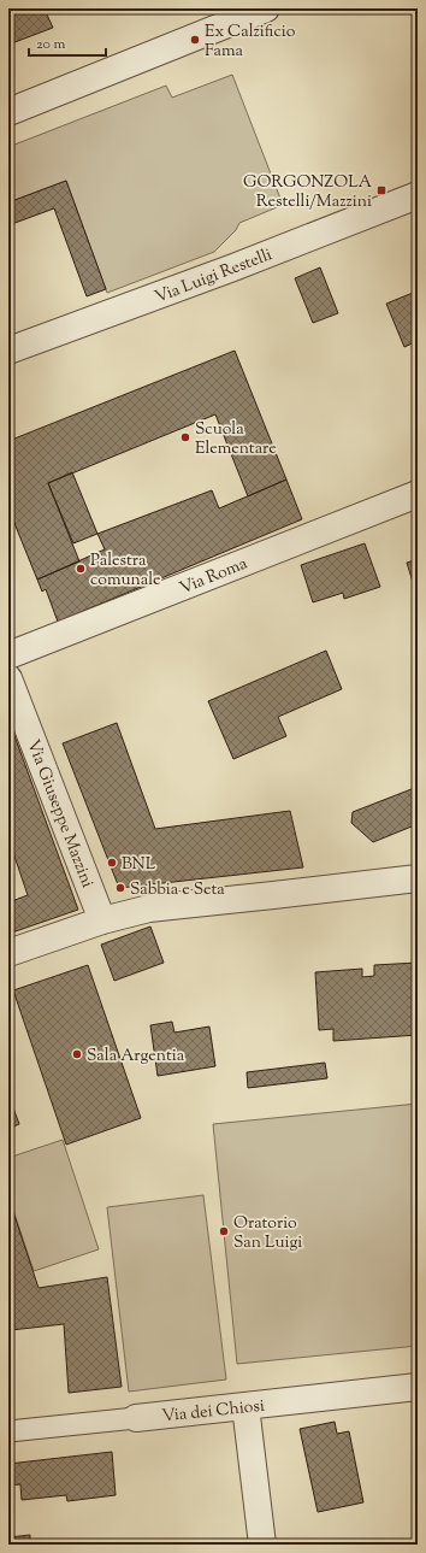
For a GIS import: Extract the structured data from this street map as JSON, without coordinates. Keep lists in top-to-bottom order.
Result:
{
  "streets": {
    "street": [
      "Via Luigi Restelli",
      "Via Roma",
      "Via Giuseppe Mazzini",
      "Via dei Chiosi"
    ]
  },
  "places": {
    "other": [
      "Ex Calzificio Fama",
      "Scuola Elementare",
      "Palestra comunale",
      "BNL",
      "Sabbia e Seta",
      "Sala Argentia",
      "Oratorio San Luigi"
    ],
    "transit": ["GORGONZOLA Restelli/Mazzini"]
  },
  "scale_bar": "20 m"
}
